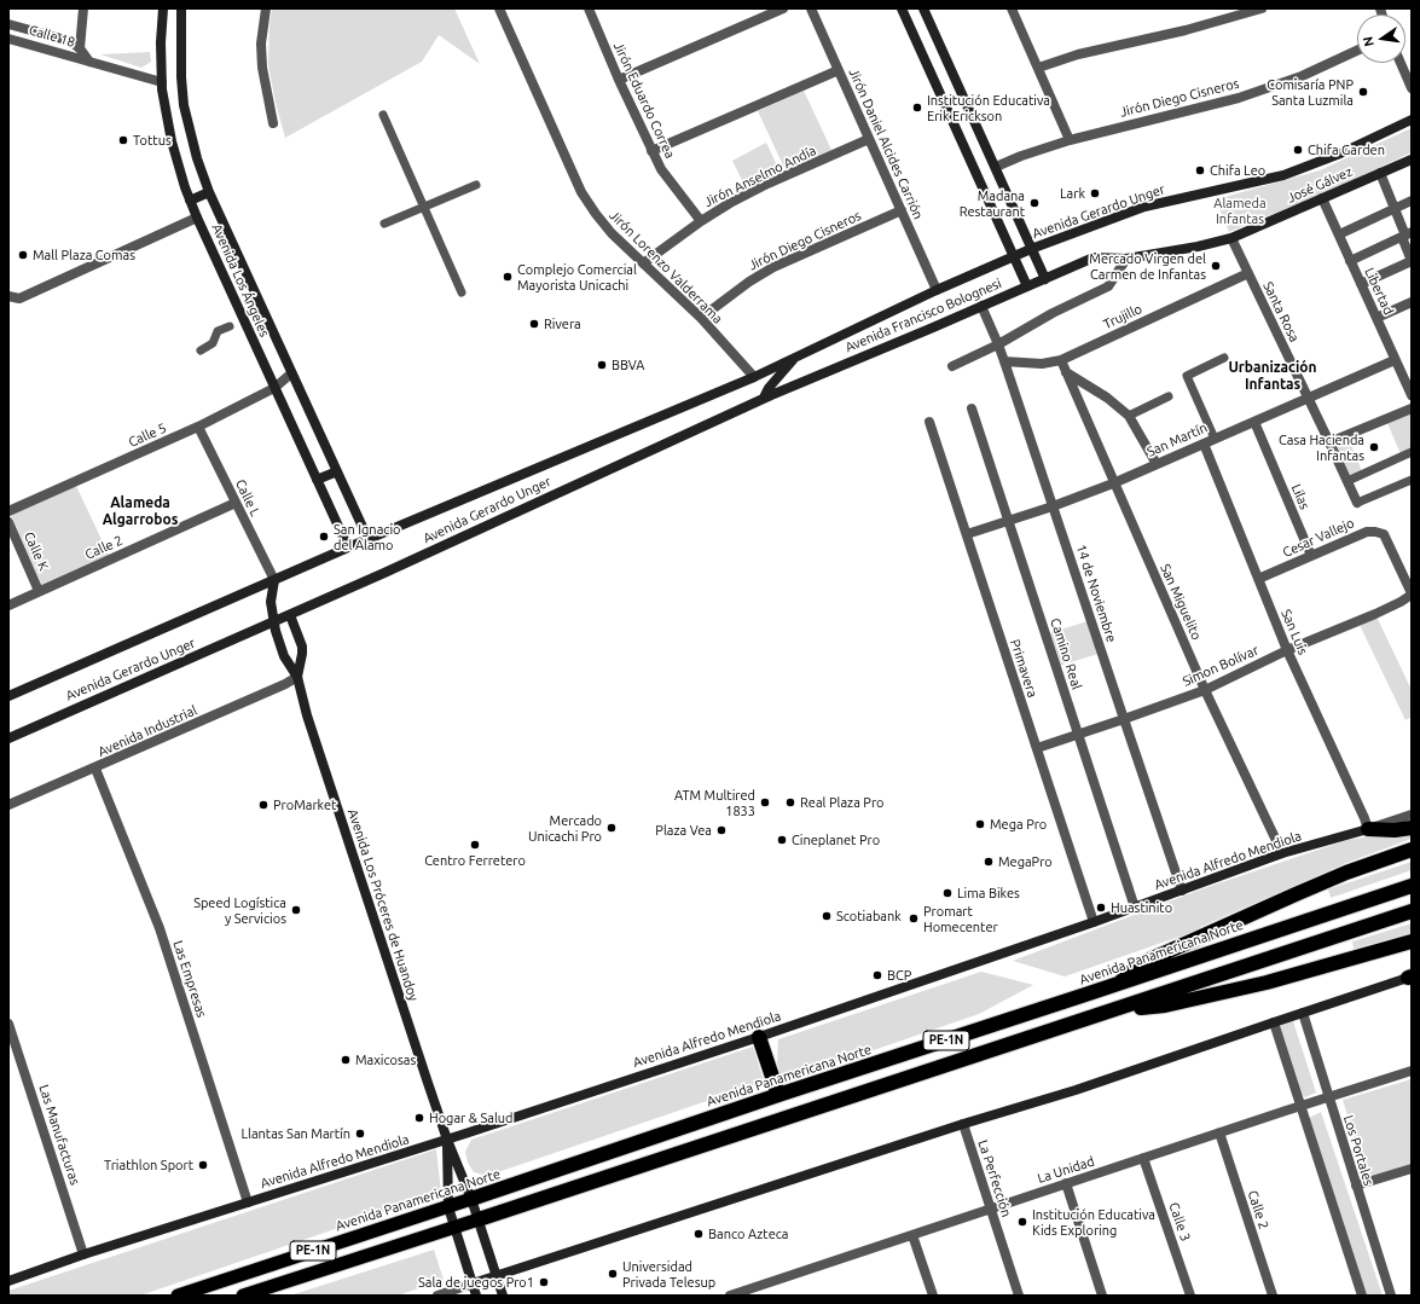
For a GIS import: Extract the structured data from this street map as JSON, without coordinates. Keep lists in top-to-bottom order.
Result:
{
  "streets": {
    "highway": ["Avenida Panamericana Norte", "PE-1N"],
    "main road": [
      "José Gálvez",
      "Avenida Gerardo Unger",
      "Avenida Los Ángeles",
      "Avenida Francisco Bolognesi",
      "Avenida Alfredo Mendiola",
      "Avenida Los Próceres de Huandoy"
    ],
    "street": [
      "Calle 18",
      "Jirón Diego Cisneros",
      "Jirón Eduardo Correa",
      "Jirón Daniel Alcides Carrión",
      "Jirón Anselmo Andía",
      "Jirón Lorenzo Valderrama",
      "Libertad",
      "Santa Rosa",
      "Trujillo",
      "Calle 5",
      "San Martín",
      "Lilas",
      "Calle L",
      "Cesar Vallejo",
      "Calle 2",
      "Calle K",
      "14 de Noviembre",
      "San Miguelito",
      "San Luis",
      "Camino Real",
      "Simon Bolívar",
      "Primavera",
      "Avenida Industrial",
      "Las Empresas",
      "Las Manufacturas",
      "Los Portales",
      "La Unidad",
      "La Perfección",
      "Calle 3"
    ]
  },
  "crossings": [
    ["Calle 18", "Avenida Los Ángeles"],
    ["Jirón Diego Cisneros", "Jirón Daniel Alcides Carrión"],
    ["Jirón Diego Cisneros", "Jirón Lorenzo Valderrama"],
    ["Jirón Eduardo Correa", "Jirón Anselmo Andía"],
    ["Jirón Daniel Alcides Carrión", "Jirón Anselmo Andía"],
    ["Jirón Daniel Alcides Carrión", "Avenida Gerardo Unger"],
    ["Jirón Anselmo Andía", "Jirón Lorenzo Valderrama"],
    ["José Gálvez", "Libertad"],
    ["José Gálvez", "Santa Rosa"],
    ["José Gálvez", "Avenida Francisco Bolognesi"],
    ["Avenida Gerardo Unger", "Jirón Lorenzo Valderrama"],
    ["Avenida Gerardo Unger", "Avenida Los Ángeles"],
    ["Avenida Gerardo Unger", "Avenida Francisco Bolognesi"],
    ["Avenida Gerardo Unger", "Calle L"],
    ["Avenida Gerardo Unger", "Avenida Los Próceres de Huandoy"],
    ["Avenida Los Ángeles", "Calle 5"],
    ["Libertad", "San Martín"],
    ["Santa Rosa", "Trujillo"],
    ["Santa Rosa", "San Martín"],
    ["Avenida Francisco Bolognesi", "14 de Noviembre"],
    ["Trujillo", "14 de Noviembre"],
    ["Trujillo", "San Miguelito"],
    ["Calle 5", "Calle L"],
    ["San Martín", "Lilas"],
    ["San Martín", "14 de Noviembre"],
    ["San Martín", "San Miguelito"],
    ["San Martín", "San Luis"],
    ["San Martín", "Camino Real"],
    ["San Martín", "Primavera"],
    ["Lilas", "Cesar Vallejo"],
    ["Calle L", "Calle 2"],
    ["Calle L", "Avenida Los Próceres de Huandoy"],
    ["Cesar Vallejo", "San Luis"],
    ["Cesar Vallejo", "Simon Bolívar"],
    ["Calle 2", "Calle K"],
    ["Calle 2", "La Unidad"],
    ["14 de Noviembre", "Simon Bolívar"],
    ["14 de Noviembre", "Avenida Alfredo Mendiola"],
    ["San Miguelito", "Simon Bolívar"],
    ["San Miguelito", "Avenida Alfredo Mendiola"],
    ["San Luis", "Simon Bolívar"],
    ["San Luis", "Avenida Alfredo Mendiola"],
    ["Camino Real", "Simon Bolívar"],
    ["Camino Real", "Avenida Alfredo Mendiola"],
    ["Simon Bolívar", "Primavera"],
    ["Primavera", "Avenida Alfredo Mendiola"],
    ["Avenida Industrial", "Avenida Los Próceres de Huandoy"],
    ["Avenida Industrial", "Las Empresas"],
    ["Avenida Alfredo Mendiola", "Avenida Los Próceres de Huandoy"],
    ["Avenida Alfredo Mendiola", "Las Empresas"],
    ["Avenida Alfredo Mendiola", "Las Manufacturas"],
    ["Avenida Los Próceres de Huandoy", "Avenida Panamericana Norte"],
    ["Avenida Los Próceres de Huandoy", "PE-1N"],
    ["Los Portales", "La Unidad"],
    ["La Unidad", "La Perfección"],
    ["La Unidad", "Calle 3"]
  ],
  "districts": ["Urbanización Infantas", "Alameda Algarrobos"],
  "parks": ["Alameda Infantas"],
  "places": [
    "Comisaría PNP Santa Luzmila",
    "Institución Educativa Erik Erickson",
    "Tottus",
    "Chifa Garden",
    "Chifa Leo",
    "Lark",
    "Madana Restaurant",
    "Mall Plaza Comas",
    "Mercado Virgen del Carmen de Infantas",
    "Complejo Comercial Mayorista Unicachi",
    "Rivera",
    "BBVA",
    "Casa Hacienda Infantas",
    "San Ignacio del Alamo",
    "ATM Multired 1833",
    "Real Plaza Pro",
    "ProMarket",
    "Mega Pro",
    "Mercado Unicachi Pro",
    "Plaza Vea",
    "Cineplanet Pro",
    "Centro Ferretero",
    "MegaPro",
    "Lima Bikes",
    "Huastinito",
    "Speed Logística y Servicios",
    "Scotiabank",
    "Promart Homecenter",
    "BCP",
    "Maxicosas",
    "Hogar & Salud",
    "Llantas San Martín",
    "Triathlon Sport",
    "Institución Educativa Kids Exploring",
    "Banco Azteca",
    "Universidad Privada Telesup",
    "Sala de juegos Pro1"
  ],
  "north": "left"
}
